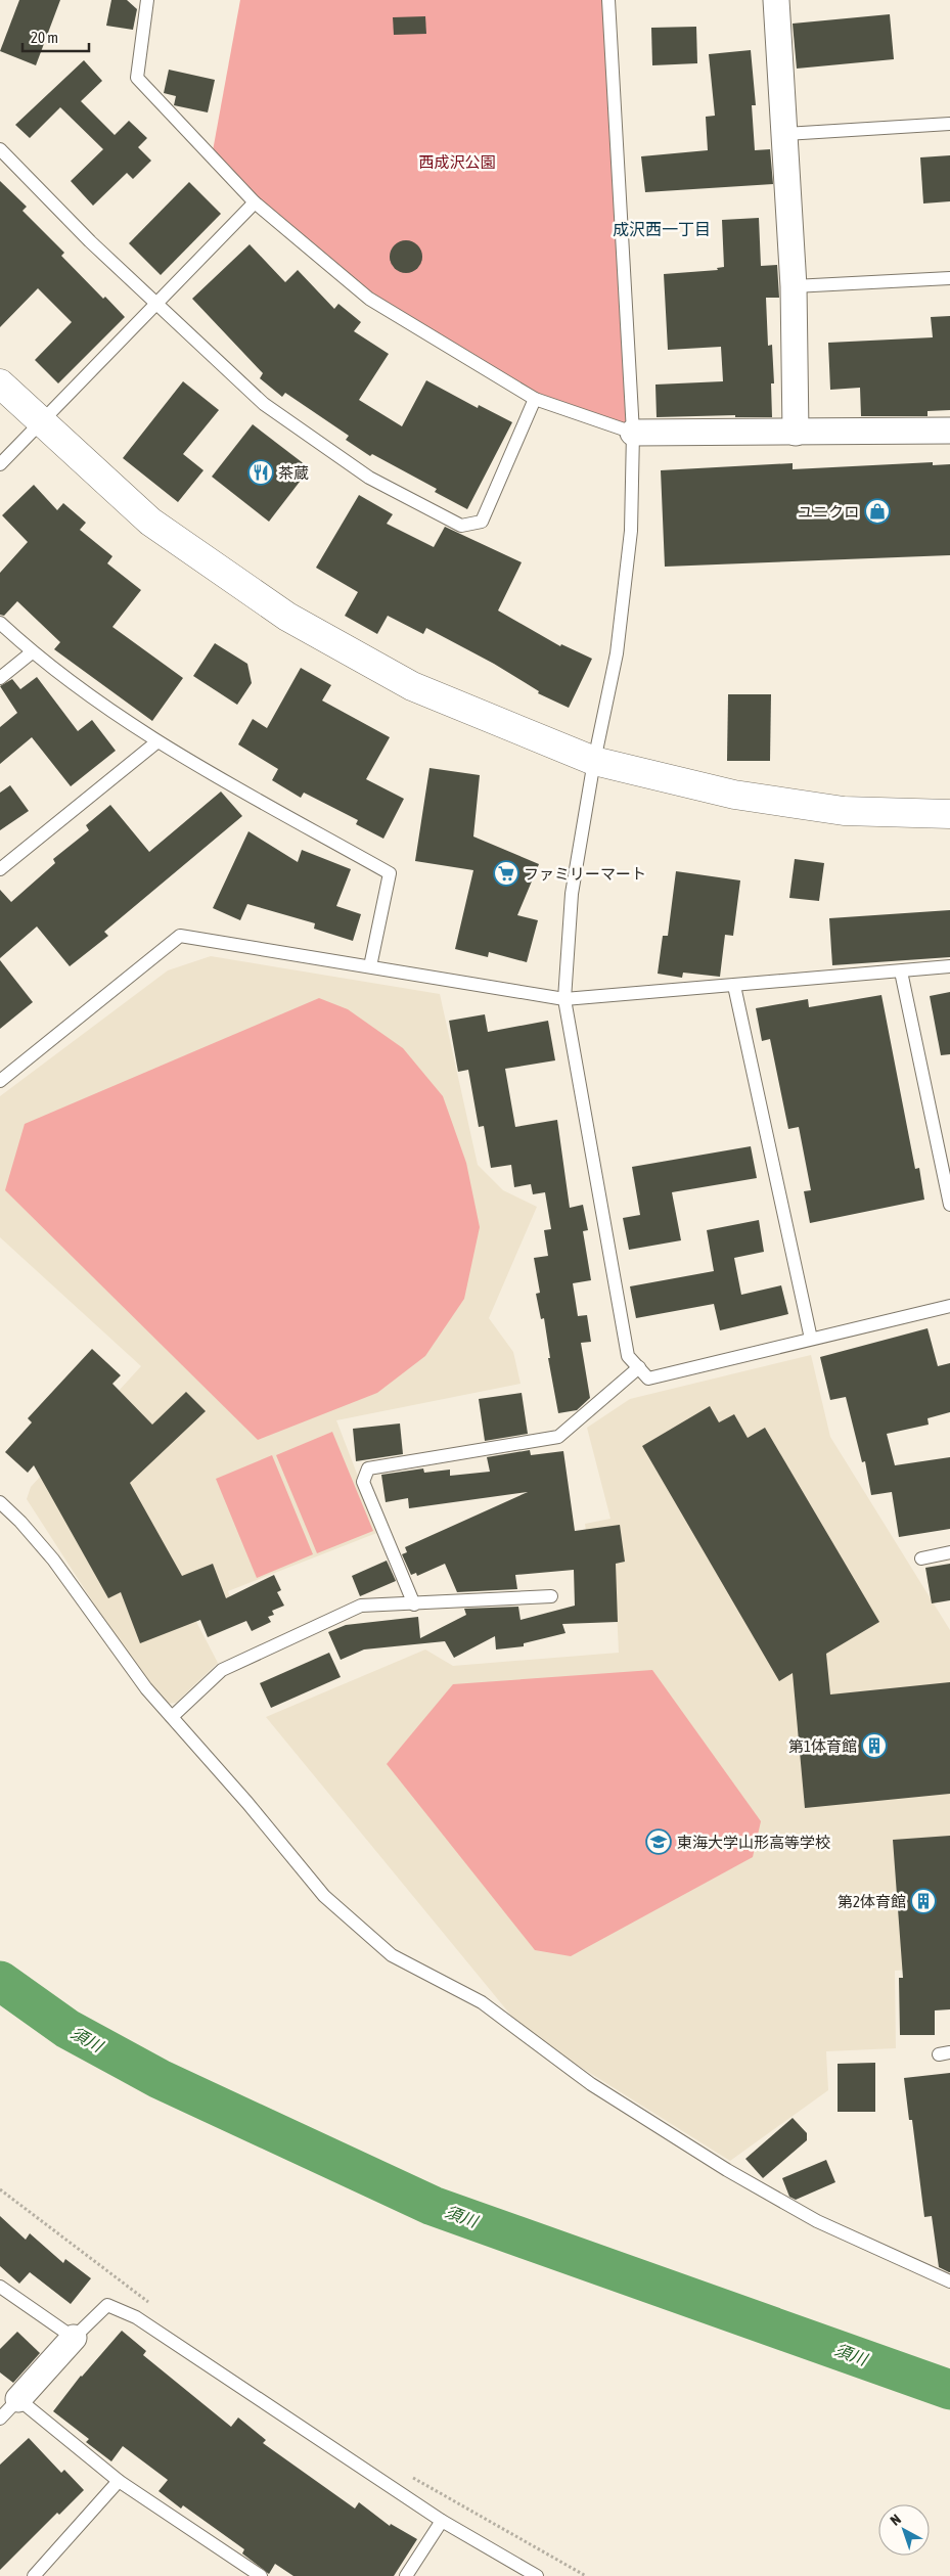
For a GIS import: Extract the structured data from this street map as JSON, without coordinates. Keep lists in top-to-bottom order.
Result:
{
  "districts": ["成沢西一丁目"],
  "water": ["須川"],
  "parks": ["西成沢公園"],
  "places": {
    "restaurant": ["茶蔵"],
    "shop": ["ユニクロ"],
    "supermarket": ["ファミリーマート"],
    "building": ["第1体育館", "第2体育館"],
    "school or university": ["東海大学山形高等学校"]
  },
  "scale_bar": "20 m",
  "north": "top left"
}
